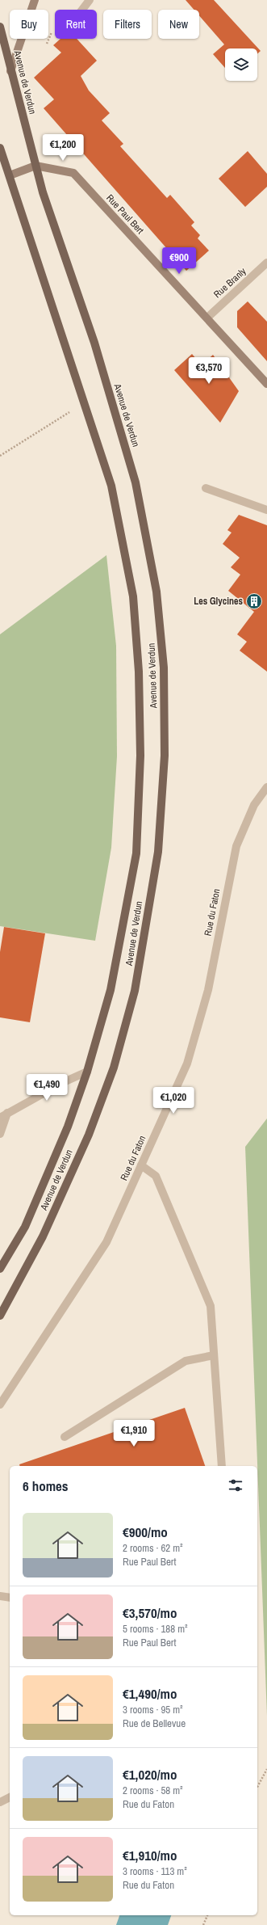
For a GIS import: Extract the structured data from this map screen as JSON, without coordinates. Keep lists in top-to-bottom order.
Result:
{
  "streets": {
    "main road": ["Avenue de Verdun", "Rue Paul Bert"],
    "street": ["Rue Branly", "Rue du Faton"]
  },
  "crossings": [
    ["Avenue de Verdun", "Rue Paul Bert"],
    ["Rue Paul Bert", "Rue Branly"]
  ],
  "places": {
    "building": ["Les Glycines"]
  },
  "page": {
    "chip": [
      "Buy",
      "Rent",
      "Filters",
      "New"
    ],
    "price": [
      "€1,200",
      "€900",
      "€3,570",
      "€1,490",
      "€1,020",
      "€1,910"
    ],
    "heading": "6 homes",
    "list": [
      {
        "name": "€900/mo",
        "note": "2 rooms · 62 m² · Rue Paul Bert"
      },
      {
        "name": "€3,570/mo",
        "note": "5 rooms · 188 m² · Rue Paul Bert"
      },
      {
        "name": "€1,490/mo",
        "note": "3 rooms · 95 m² · Rue de Bellevue"
      },
      {
        "name": "€1,020/mo",
        "note": "2 rooms · 58 m² · Rue du Faton"
      },
      {
        "name": "€1,910/mo",
        "note": "3 rooms · 113 m² · Rue du Faton"
      }
    ]
  }
}
